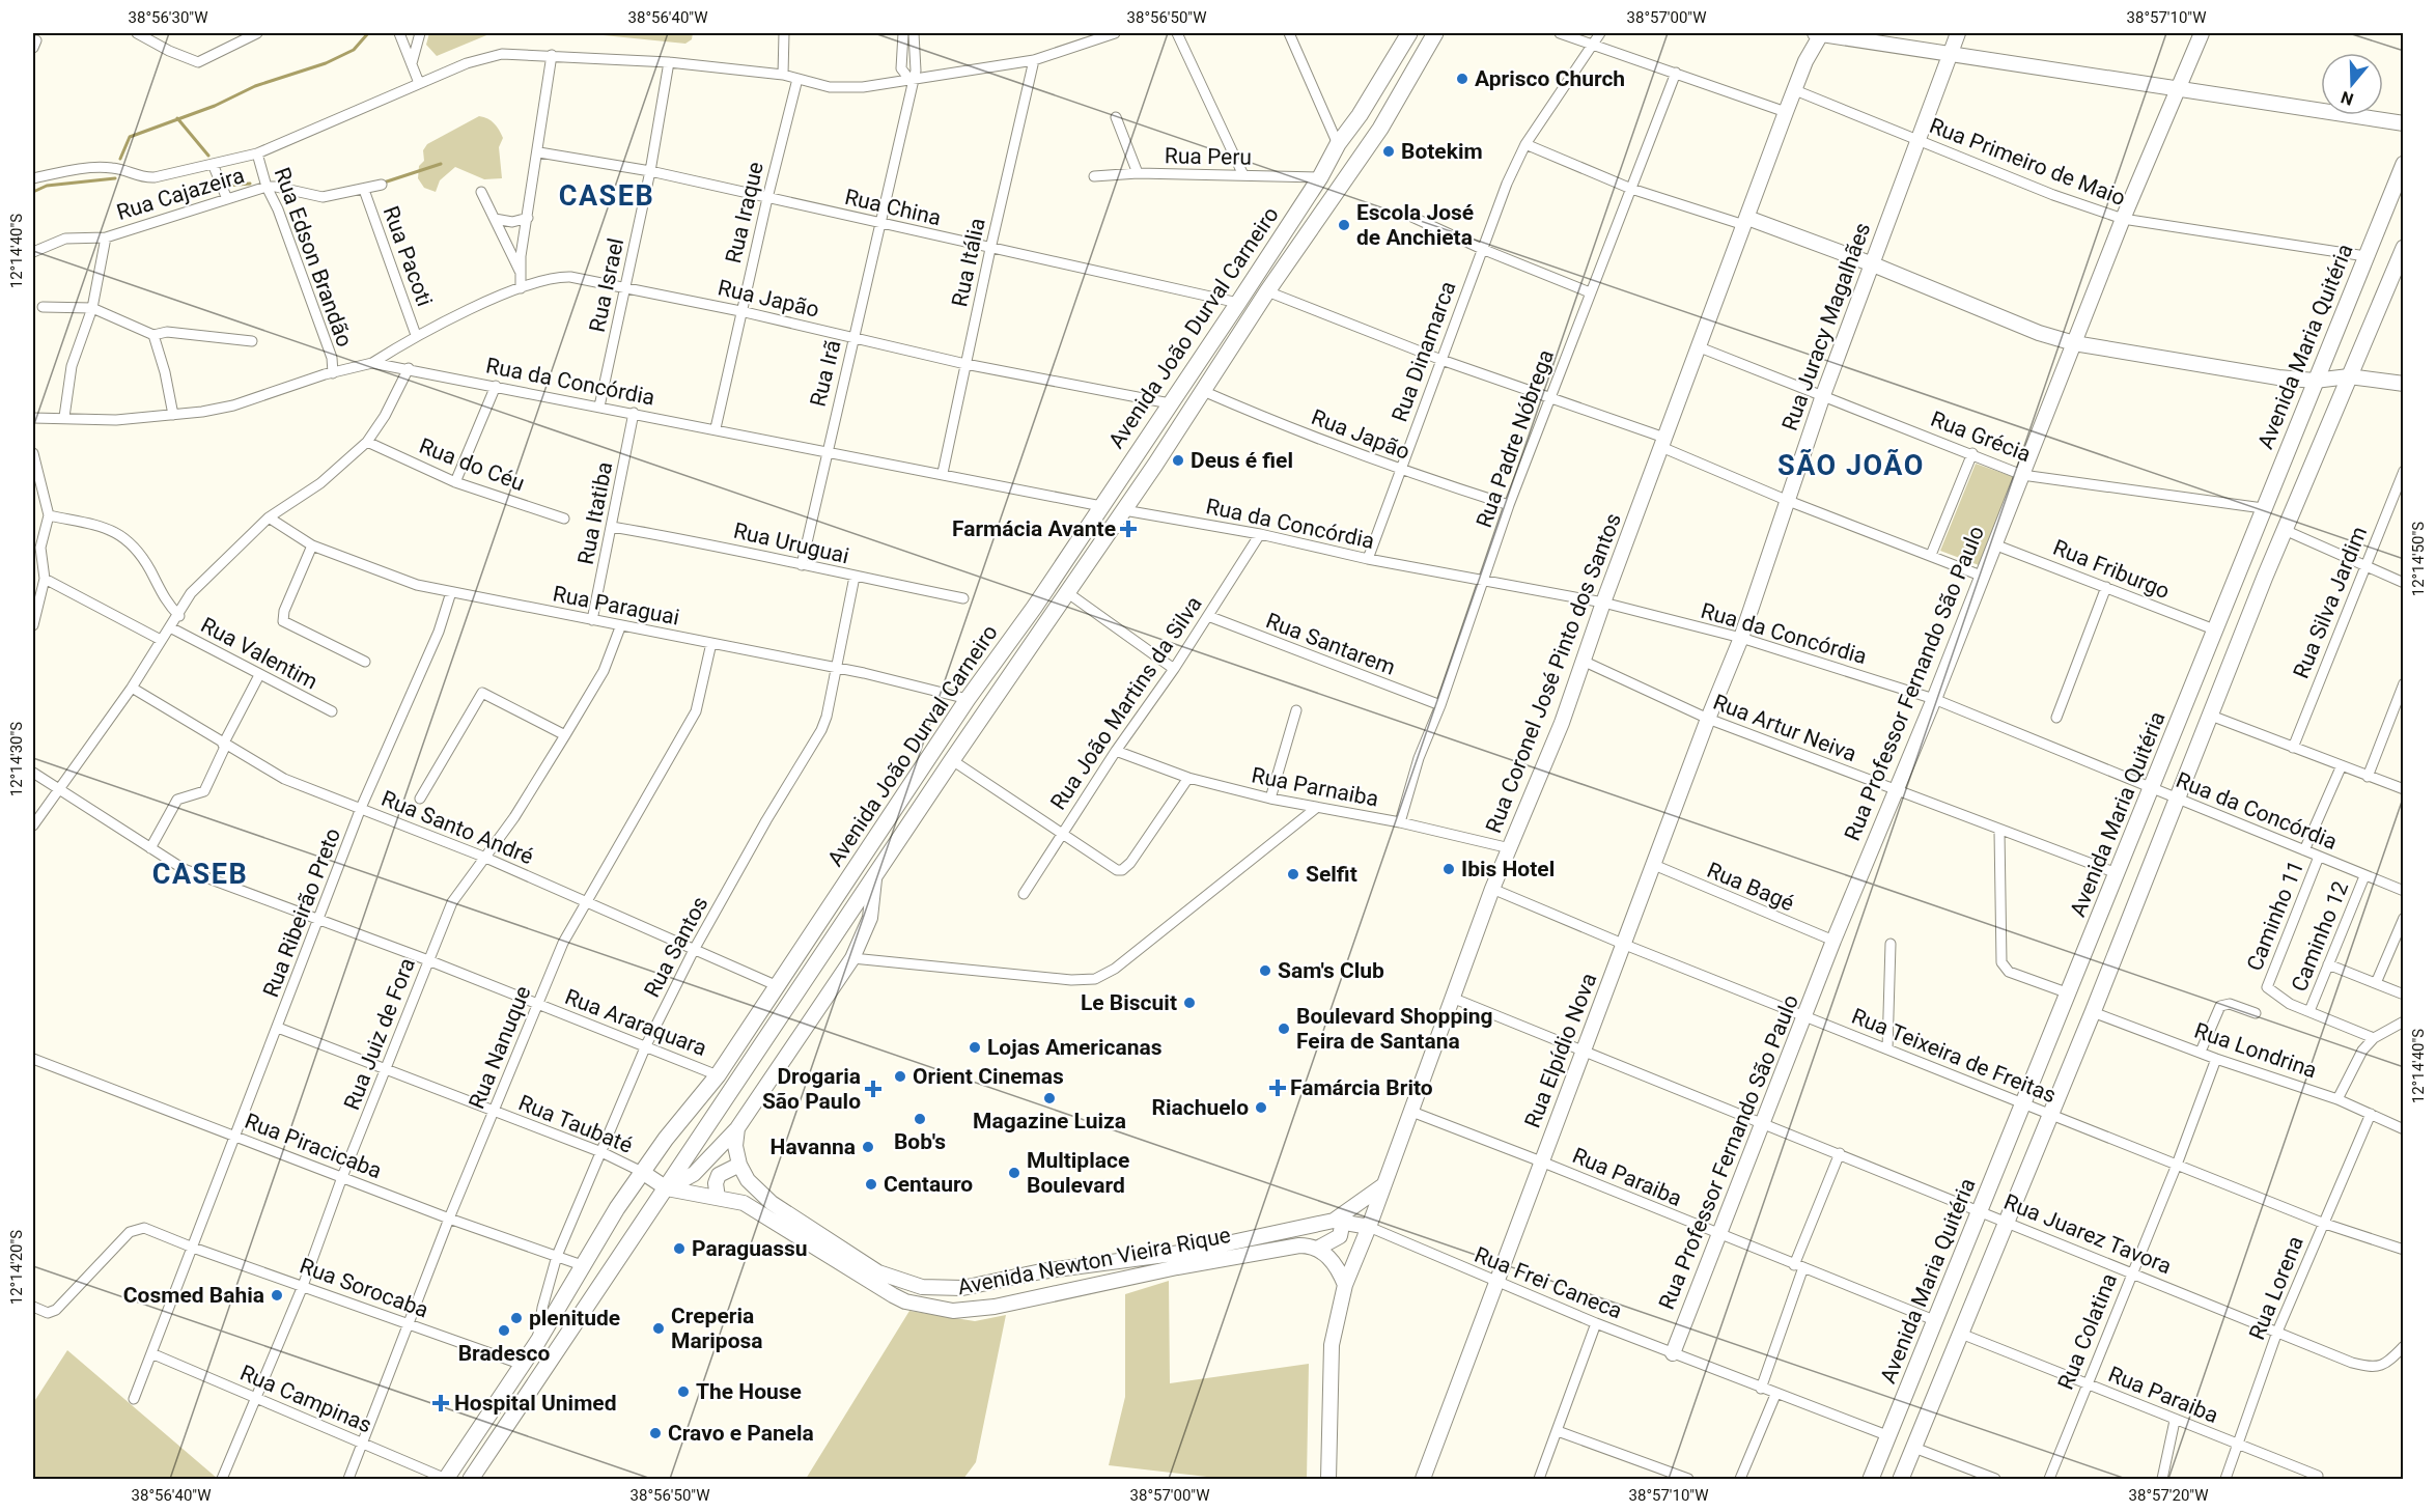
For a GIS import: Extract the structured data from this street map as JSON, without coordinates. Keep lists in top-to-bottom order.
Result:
{
  "streets": {
    "main road": ["Avenida João Durval Carneiro", "Avenida Maria Quitéria"],
    "street": [
      "Rua Peru",
      "Rua Primeiro de Maio",
      "Rua Cajazeira",
      "Rua China",
      "Rua Iraque",
      "Rua Pacoti",
      "Rua Edson Brandão",
      "Rua Itália",
      "Rua Israel",
      "Rua Japão",
      "Rua Juracy Magalhães",
      "Rua Dinamarca",
      "Rua Irã",
      "Rua da Concórdia",
      "Rua Grécia",
      "Rua Padre Nóbrega",
      "Rua do Céu",
      "Rua Itatiba",
      "Rua Uruguai",
      "Rua Friburgo",
      "Rua Silva Jardim",
      "Rua Paraguai",
      "Rua Santarem",
      "Rua Valentim",
      "Rua Coronel José Pinto dos Santos",
      "Rua Professor Fernando São Paulo",
      "Rua João Martins da Silva",
      "Rua Artur Neiva",
      "Rua Parnaiba",
      "Rua Santo André",
      "Rua Bagé",
      "Rua Ribeirão Preto",
      "Caminho 11",
      "Caminho 12",
      "Rua Santos",
      "Rua Araraquara",
      "Rua Juiz de Fora",
      "Rua Nanuque",
      "Rua Elpídio Nova",
      "Rua Londrina",
      "Rua Teixeira de Freitas",
      "Rua Taubaté",
      "Rua Piracicaba",
      "Rua Paraiba",
      "Rua Juarez Tavora",
      "Avenida Newton Vieira Rique",
      "Rua Frei Caneca",
      "Rua Sorocaba",
      "Rua Lorena",
      "Rua Colatina",
      "Rua Campinas"
    ]
  },
  "crossings": [
    ["Rua Peru", "Avenida João Durval Carneiro"],
    ["Rua Primeiro de Maio", "Rua Juracy Magalhães"],
    ["Rua Primeiro de Maio", "Avenida Maria Quitéria"],
    ["Rua Primeiro de Maio", "Rua Coronel José Pinto dos Santos"],
    ["Rua Primeiro de Maio", "Rua Professor Fernando São Paulo"],
    ["Rua Cajazeira", "Rua Edson Brandão"],
    ["Rua Cajazeira", "Rua da Concórdia"],
    ["Rua China", "Rua Iraque"],
    ["Rua China", "Rua Itália"],
    ["Rua China", "Rua Israel"],
    ["Rua China", "Avenida João Durval Carneiro"],
    ["Rua China", "Rua Irã"],
    ["Rua Iraque", "Rua Japão"],
    ["Rua Iraque", "Rua da Concórdia"],
    ["Rua Pacoti", "Rua Japão"],
    ["Rua Edson Brandão", "Rua da Concórdia"],
    ["Rua Itália", "Rua Japão"],
    ["Rua Itália", "Rua da Concórdia"],
    ["Rua Israel", "Rua Japão"],
    ["Rua Israel", "Rua da Concórdia"],
    ["Rua Japão", "Avenida João Durval Carneiro"],
    ["Rua Japão", "Rua Dinamarca"],
    ["Rua Japão", "Rua Irã"],
    ["Rua Japão", "Rua da Concórdia"],
    ["Rua Japão", "Rua Padre Nóbrega"],
    ["Rua Juracy Magalhães", "Rua da Concórdia"],
    ["Rua Juracy Magalhães", "Rua Grécia"],
    ["Rua Juracy Magalhães", "Rua Elpídio Nova"],
    ["Avenida João Durval Carneiro", "Rua da Concórdia"],
    ["Avenida João Durval Carneiro", "Rua Paraguai"],
    ["Avenida João Durval Carneiro", "Rua Santo André"],
    ["Avenida João Durval Carneiro", "Rua Santos"],
    ["Avenida João Durval Carneiro", "Rua Araraquara"],
    ["Avenida João Durval Carneiro", "Rua Taubaté"],
    ["Avenida João Durval Carneiro", "Rua Piracicaba"],
    ["Avenida João Durval Carneiro", "Avenida Newton Vieira Rique"],
    ["Avenida João Durval Carneiro", "Rua Sorocaba"],
    ["Avenida João Durval Carneiro", "Rua Campinas"],
    ["Avenida Maria Quitéria", "Rua da Concórdia"],
    ["Avenida Maria Quitéria", "Rua Grécia"],
    ["Avenida Maria Quitéria", "Rua Friburgo"],
    ["Avenida Maria Quitéria", "Rua Artur Neiva"],
    ["Avenida Maria Quitéria", "Rua Teixeira de Freitas"],
    ["Avenida Maria Quitéria", "Rua Paraiba"],
    ["Avenida Maria Quitéria", "Rua Juarez Tavora"],
    ["Avenida Maria Quitéria", "Rua Frei Caneca"],
    ["Rua Dinamarca", "Rua da Concórdia"],
    ["Rua Irã", "Rua da Concórdia"],
    ["Rua Irã", "Rua Uruguai"],
    ["Rua da Concórdia", "Rua Padre Nóbrega"],
    ["Rua da Concórdia", "Rua Itatiba"],
    ["Rua da Concórdia", "Rua Coronel José Pinto dos Santos"],
    ["Rua da Concórdia", "Rua Professor Fernando São Paulo"],
    ["Rua da Concórdia", "Rua João Martins da Silva"],
    ["Rua da Concórdia", "Caminho 11"],
    ["Rua da Concórdia", "Caminho 12"],
    ["Rua da Concórdia", "Rua Elpídio Nova"],
    ["Rua Grécia", "Rua Coronel José Pinto dos Santos"],
    ["Rua Grécia", "Rua Professor Fernando São Paulo"],
    ["Rua Padre Nóbrega", "Rua Santarem"],
    ["Rua Padre Nóbrega", "Rua Parnaiba"],
    ["Rua Itatiba", "Rua Uruguai"],
    ["Rua Itatiba", "Rua Paraguai"],
    ["Rua Uruguai", "Rua Santos"],
    ["Rua Friburgo", "Rua Professor Fernando São Paulo"],
    ["Rua Paraguai", "Rua Ribeirão Preto"],
    ["Rua Paraguai", "Rua Santos"],
    ["Rua Paraguai", "Rua Juiz de Fora"],
    ["Rua Paraguai", "Rua Nanuque"],
    ["Rua Santarem", "Rua João Martins da Silva"],
    ["Rua Coronel José Pinto dos Santos", "Rua Artur Neiva"],
    ["Rua Coronel José Pinto dos Santos", "Rua Parnaiba"],
    ["Rua Coronel José Pinto dos Santos", "Rua Teixeira de Freitas"],
    ["Rua Coronel José Pinto dos Santos", "Rua Paraiba"],
    ["Rua Coronel José Pinto dos Santos", "Rua Juarez Tavora"],
    ["Rua Coronel José Pinto dos Santos", "Avenida Newton Vieira Rique"],
    ["Rua Coronel José Pinto dos Santos", "Rua Frei Caneca"],
    ["Rua Professor Fernando São Paulo", "Rua Artur Neiva"],
    ["Rua Professor Fernando São Paulo", "Rua Bagé"],
    ["Rua Professor Fernando São Paulo", "Rua Teixeira de Freitas"],
    ["Rua Professor Fernando São Paulo", "Rua Paraiba"],
    ["Rua Professor Fernando São Paulo", "Rua Juarez Tavora"],
    ["Rua Professor Fernando São Paulo", "Rua Frei Caneca"],
    ["Rua João Martins da Silva", "Rua Parnaiba"],
    ["Rua Artur Neiva", "Rua Elpídio Nova"],
    ["Rua Santo André", "Rua Ribeirão Preto"],
    ["Rua Santo André", "Rua Santos"],
    ["Rua Santo André", "Rua Juiz de Fora"],
    ["Rua Santo André", "Rua Nanuque"],
    ["Rua Bagé", "Rua Elpídio Nova"],
    ["Rua Ribeirão Preto", "Rua Araraquara"],
    ["Rua Ribeirão Preto", "Rua Taubaté"],
    ["Rua Ribeirão Preto", "Rua Piracicaba"],
    ["Rua Ribeirão Preto", "Rua Sorocaba"],
    ["Rua Ribeirão Preto", "Rua Campinas"],
    ["Caminho 11", "Caminho 12"],
    ["Rua Santos", "Rua Araraquara"],
    ["Rua Santos", "Rua Taubaté"],
    ["Rua Santos", "Rua Piracicaba"],
    ["Rua Araraquara", "Rua Juiz de Fora"],
    ["Rua Araraquara", "Rua Nanuque"],
    ["Rua Juiz de Fora", "Rua Taubaté"],
    ["Rua Juiz de Fora", "Rua Piracicaba"],
    ["Rua Juiz de Fora", "Rua Sorocaba"],
    ["Rua Juiz de Fora", "Rua Campinas"],
    ["Rua Nanuque", "Rua Taubaté"],
    ["Rua Nanuque", "Rua Piracicaba"],
    ["Rua Nanuque", "Rua Sorocaba"],
    ["Rua Nanuque", "Rua Campinas"],
    ["Rua Elpídio Nova", "Rua Teixeira de Freitas"],
    ["Rua Elpídio Nova", "Rua Paraiba"],
    ["Rua Elpídio Nova", "Rua Juarez Tavora"],
    ["Rua Elpídio Nova", "Rua Frei Caneca"],
    ["Rua Londrina", "Rua Lorena"],
    ["Rua Londrina", "Rua Colatina"],
    ["Rua Teixeira de Freitas", "Rua Lorena"],
    ["Rua Teixeira de Freitas", "Rua Colatina"],
    ["Rua Taubaté", "Avenida Newton Vieira Rique"],
    ["Rua Paraiba", "Rua Lorena"],
    ["Rua Paraiba", "Rua Colatina"],
    ["Rua Juarez Tavora", "Rua Lorena"],
    ["Rua Juarez Tavora", "Rua Colatina"],
    ["Avenida Newton Vieira Rique", "Rua Frei Caneca"]
  ],
  "districts": ["CASEB", "SÃO JOÃO", "CASEB"],
  "places": {
    "other": [
      "Aprisco Church",
      "Botekim",
      "Escola José de Anchieta",
      "Deus é fiel",
      "Ibis Hotel",
      "Selfit",
      "Sam's Club",
      "Le Biscuit",
      "Boulevard Shopping Feira de Santana",
      "Lojas Americanas",
      "Orient Cinemas",
      "Magazine Luiza",
      "Riachuelo",
      "Bob's",
      "Havanna",
      "Multiplace Boulevard",
      "Centauro",
      "Paraguassu",
      "Cosmed Bahia",
      "plenitude",
      "Creperia Mariposa",
      "Bradesco",
      "The House",
      "Cravo e Panela"
    ],
    "health": [
      "Farmácia Avante",
      "Famárcia Brito",
      "Drogaria São Paulo",
      "Hospital Unimed"
    ]
  },
  "north": "bottom",
  "coordinates": [
    "38°56'30\"W",
    "38°56'40\"W",
    "38°56'50\"W",
    "38°57'00\"W",
    "38°57'10\"W",
    "12°14'40\"S",
    "12°14'50\"S",
    "12°14'30\"S",
    "12°14'20\"S",
    "38°57'20\"W"
  ]
}
